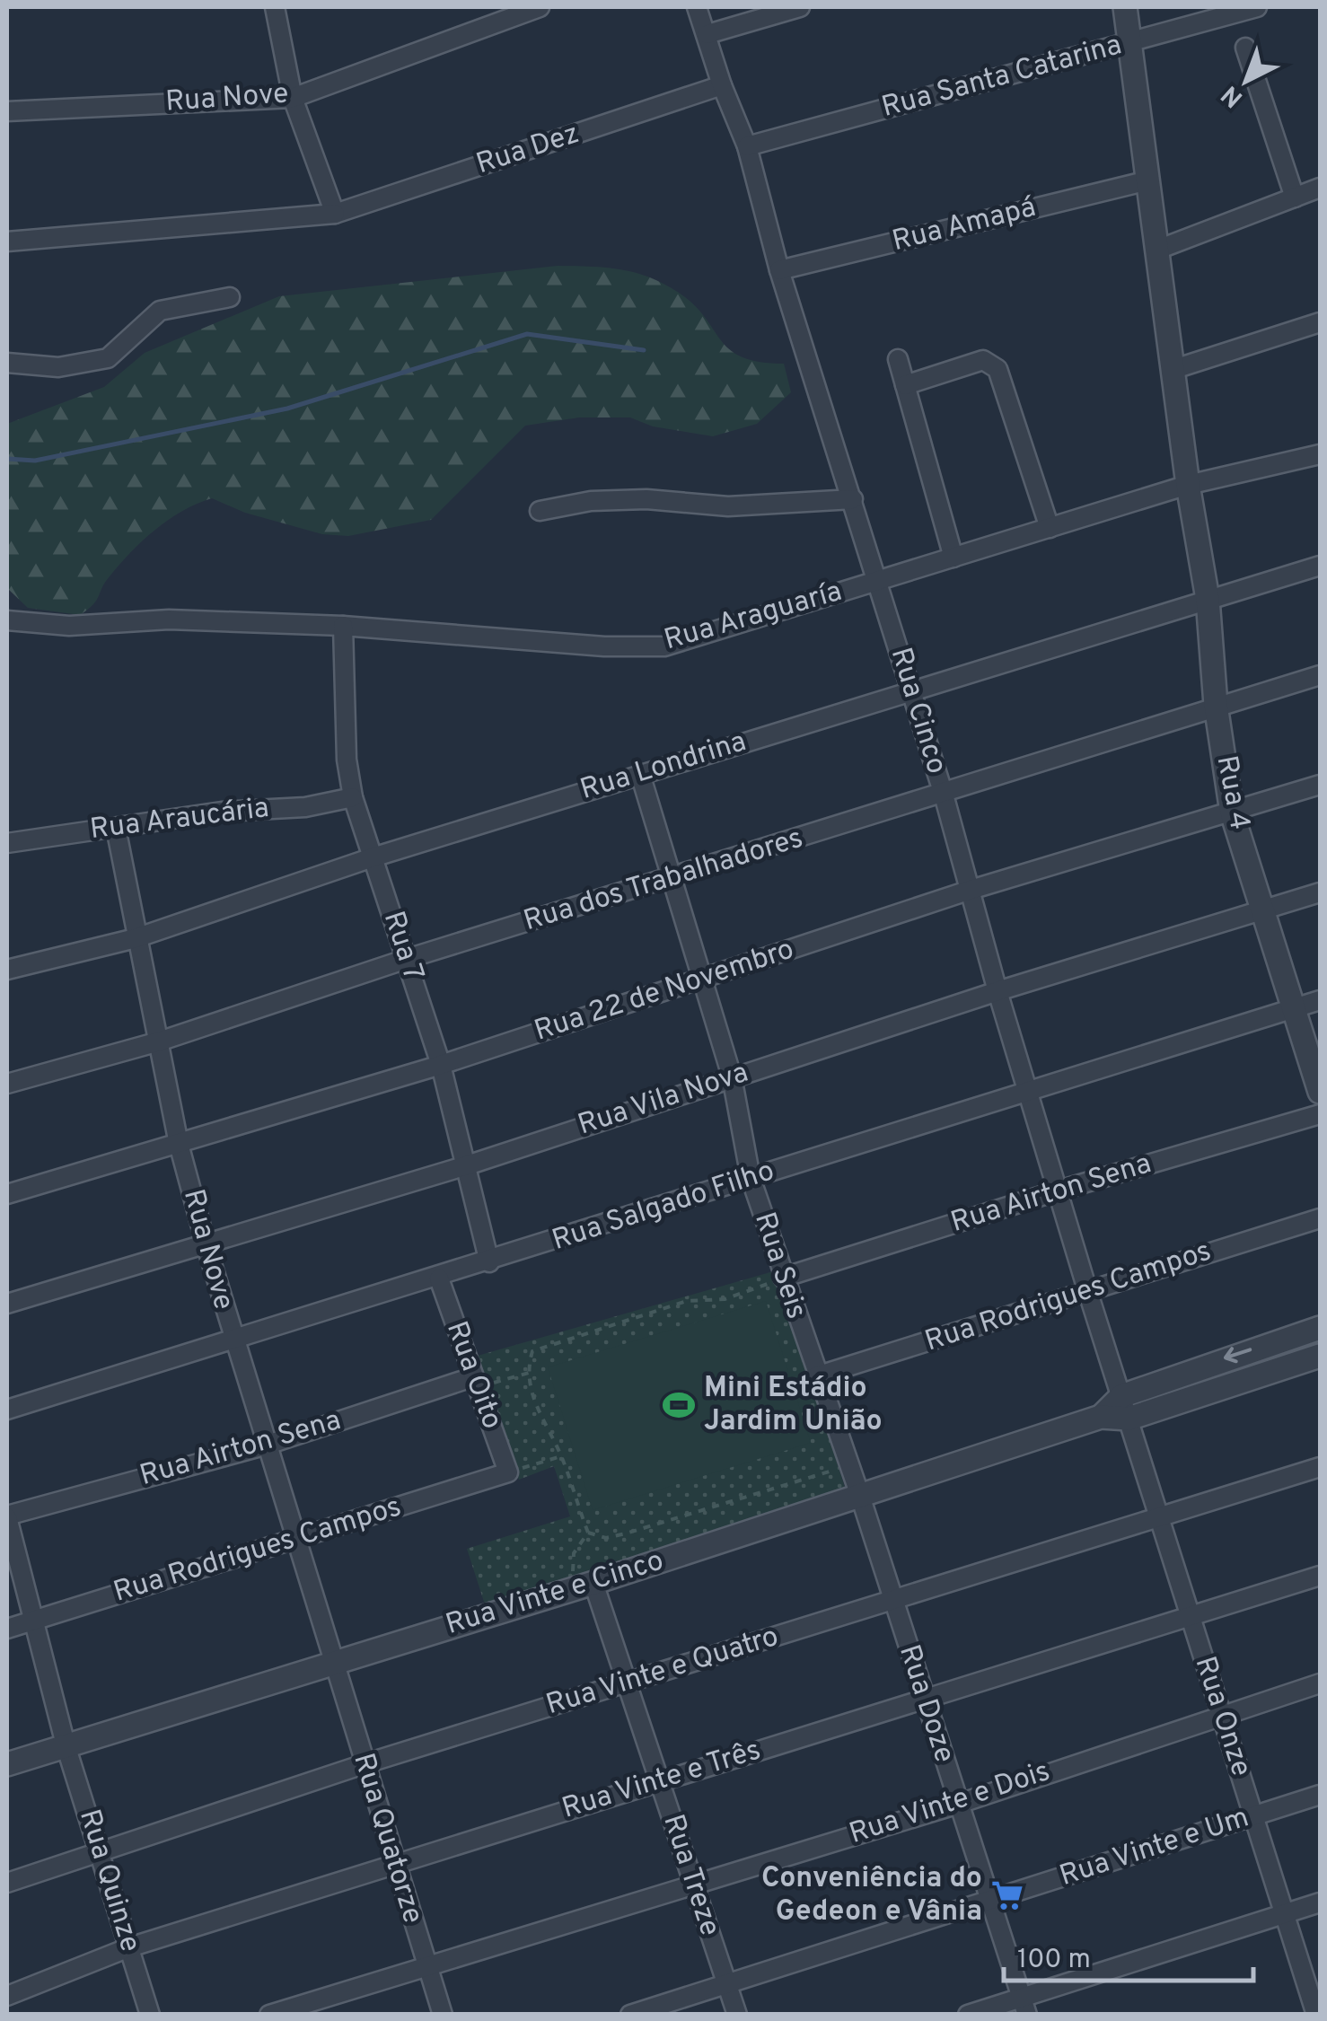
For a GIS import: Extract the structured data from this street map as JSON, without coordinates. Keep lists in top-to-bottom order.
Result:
{
  "streets": {
    "street": [
      "Rua Santa Catarina",
      "Rua Nove",
      "Rua Dez",
      "Rua Amapá",
      "Rua Araguaría",
      "Rua Cinco",
      "Rua Londrina",
      "Rua 4",
      "Rua Araucária",
      "Rua dos Trabalhadores",
      "Rua 7",
      "Rua 22 de Novembro",
      "Rua Vila Nova",
      "Rua Airton Sena",
      "Rua Salgado Filho",
      "Rua Seis",
      "Rua Rodrigues Campos",
      "Rua Oito",
      "Rua Vinte e Cinco",
      "Rua Vinte e Quatro",
      "Rua Doze",
      "Rua Onze",
      "Rua Vinte e Três",
      "Rua Vinte e Dois",
      "Rua Quatorze",
      "Rua Vinte e Um",
      "Rua Treze",
      "Rua Quinze"
    ]
  },
  "crossings": [
    ["Rua Santa Catarina", "Rua Cinco"],
    ["Rua Santa Catarina", "Rua 4"],
    ["Rua Nove", "Rua Londrina"],
    ["Rua Nove", "Rua Araucária"],
    ["Rua Nove", "Rua dos Trabalhadores"],
    ["Rua Nove", "Rua 22 de Novembro"],
    ["Rua Nove", "Rua Vila Nova"],
    ["Rua Nove", "Rua Airton Sena"],
    ["Rua Nove", "Rua Salgado Filho"],
    ["Rua Nove", "Rua Rodrigues Campos"],
    ["Rua Nove", "Rua Vinte e Cinco"],
    ["Rua Nove", "Rua Quatorze"],
    ["Rua Dez", "Rua Cinco"],
    ["Rua Amapá", "Rua Cinco"],
    ["Rua Amapá", "Rua 4"],
    ["Rua Araguaría", "Rua Cinco"],
    ["Rua Araguaría", "Rua 4"],
    ["Rua Araguaría", "Rua 7"],
    ["Rua Cinco", "Rua Londrina"],
    ["Rua Cinco", "Rua dos Trabalhadores"],
    ["Rua Cinco", "Rua 22 de Novembro"],
    ["Rua Cinco", "Rua Vila Nova"],
    ["Rua Cinco", "Rua Airton Sena"],
    ["Rua Cinco", "Rua Salgado Filho"],
    ["Rua Cinco", "Rua Rodrigues Campos"],
    ["Rua Cinco", "Rua Vinte e Cinco"],
    ["Rua Cinco", "Rua Onze"],
    ["Rua Londrina", "Rua 4"],
    ["Rua Londrina", "Rua 7"],
    ["Rua Londrina", "Rua Seis"],
    ["Rua 4", "Rua dos Trabalhadores"],
    ["Rua 4", "Rua 22 de Novembro"],
    ["Rua 4", "Rua Vila Nova"],
    ["Rua 4", "Rua Salgado Filho"],
    ["Rua Araucária", "Rua 7"],
    ["Rua dos Trabalhadores", "Rua 7"],
    ["Rua dos Trabalhadores", "Rua Seis"],
    ["Rua 7", "Rua 22 de Novembro"],
    ["Rua 7", "Rua Vila Nova"],
    ["Rua 7", "Rua Salgado Filho"],
    ["Rua 22 de Novembro", "Rua Seis"],
    ["Rua Vila Nova", "Rua Seis"],
    ["Rua Airton Sena", "Rua Seis"],
    ["Rua Airton Sena", "Rua Oito"],
    ["Rua Salgado Filho", "Rua Seis"],
    ["Rua Salgado Filho", "Rua Oito"],
    ["Rua Seis", "Rua Rodrigues Campos"],
    ["Rua Seis", "Rua Vinte e Cinco"],
    ["Rua Seis", "Rua Doze"],
    ["Rua Rodrigues Campos", "Rua Oito"],
    ["Rua Vinte e Cinco", "Rua Doze"],
    ["Rua Vinte e Cinco", "Rua Onze"],
    ["Rua Vinte e Cinco", "Rua Quatorze"],
    ["Rua Vinte e Cinco", "Rua Treze"],
    ["Rua Vinte e Cinco", "Rua Quinze"],
    ["Rua Vinte e Quatro", "Rua Doze"],
    ["Rua Vinte e Quatro", "Rua Onze"],
    ["Rua Vinte e Quatro", "Rua Quatorze"],
    ["Rua Vinte e Quatro", "Rua Treze"],
    ["Rua Vinte e Quatro", "Rua Quinze"],
    ["Rua Doze", "Rua Vinte e Três"],
    ["Rua Doze", "Rua Vinte e Dois"],
    ["Rua Doze", "Rua Vinte e Um"],
    ["Rua Onze", "Rua Vinte e Três"],
    ["Rua Onze", "Rua Vinte e Dois"],
    ["Rua Onze", "Rua Vinte e Um"],
    ["Rua Vinte e Três", "Rua Quatorze"],
    ["Rua Vinte e Três", "Rua Treze"],
    ["Rua Vinte e Três", "Rua Quinze"],
    ["Rua Vinte e Dois", "Rua Quatorze"],
    ["Rua Vinte e Dois", "Rua Treze"],
    ["Rua Vinte e Um", "Rua Treze"]
  ],
  "places": {
    "sports": ["Mini Estádio Jardim União"],
    "supermarket": ["Conveniência do Gedeon e Vânia"]
  },
  "scale_bar": "100 m",
  "north": "bottom left"
}
